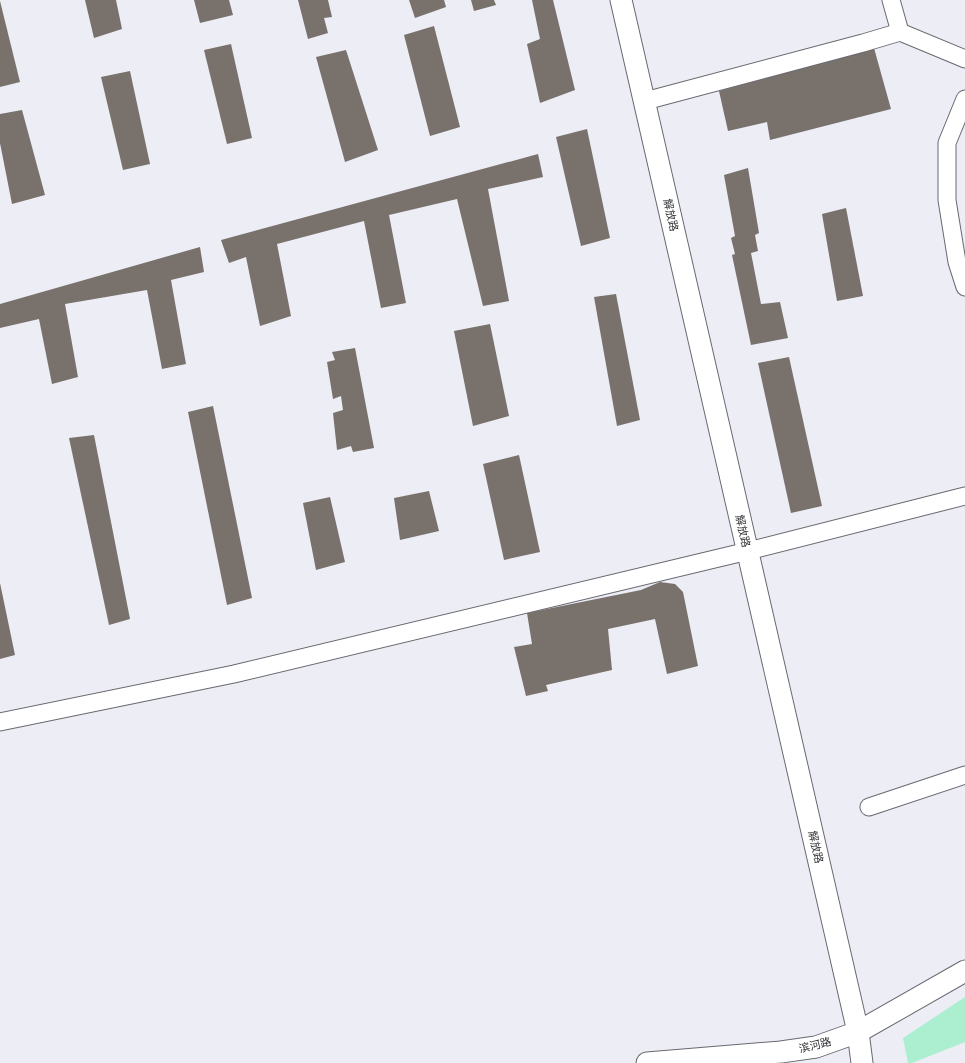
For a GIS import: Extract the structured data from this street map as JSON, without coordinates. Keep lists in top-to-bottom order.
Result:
{
  "streets": {
    "street": ["解放路", "滨河路"]
  },
  "crossings": [
    ["解放路", "滨河路"]
  ]
}
